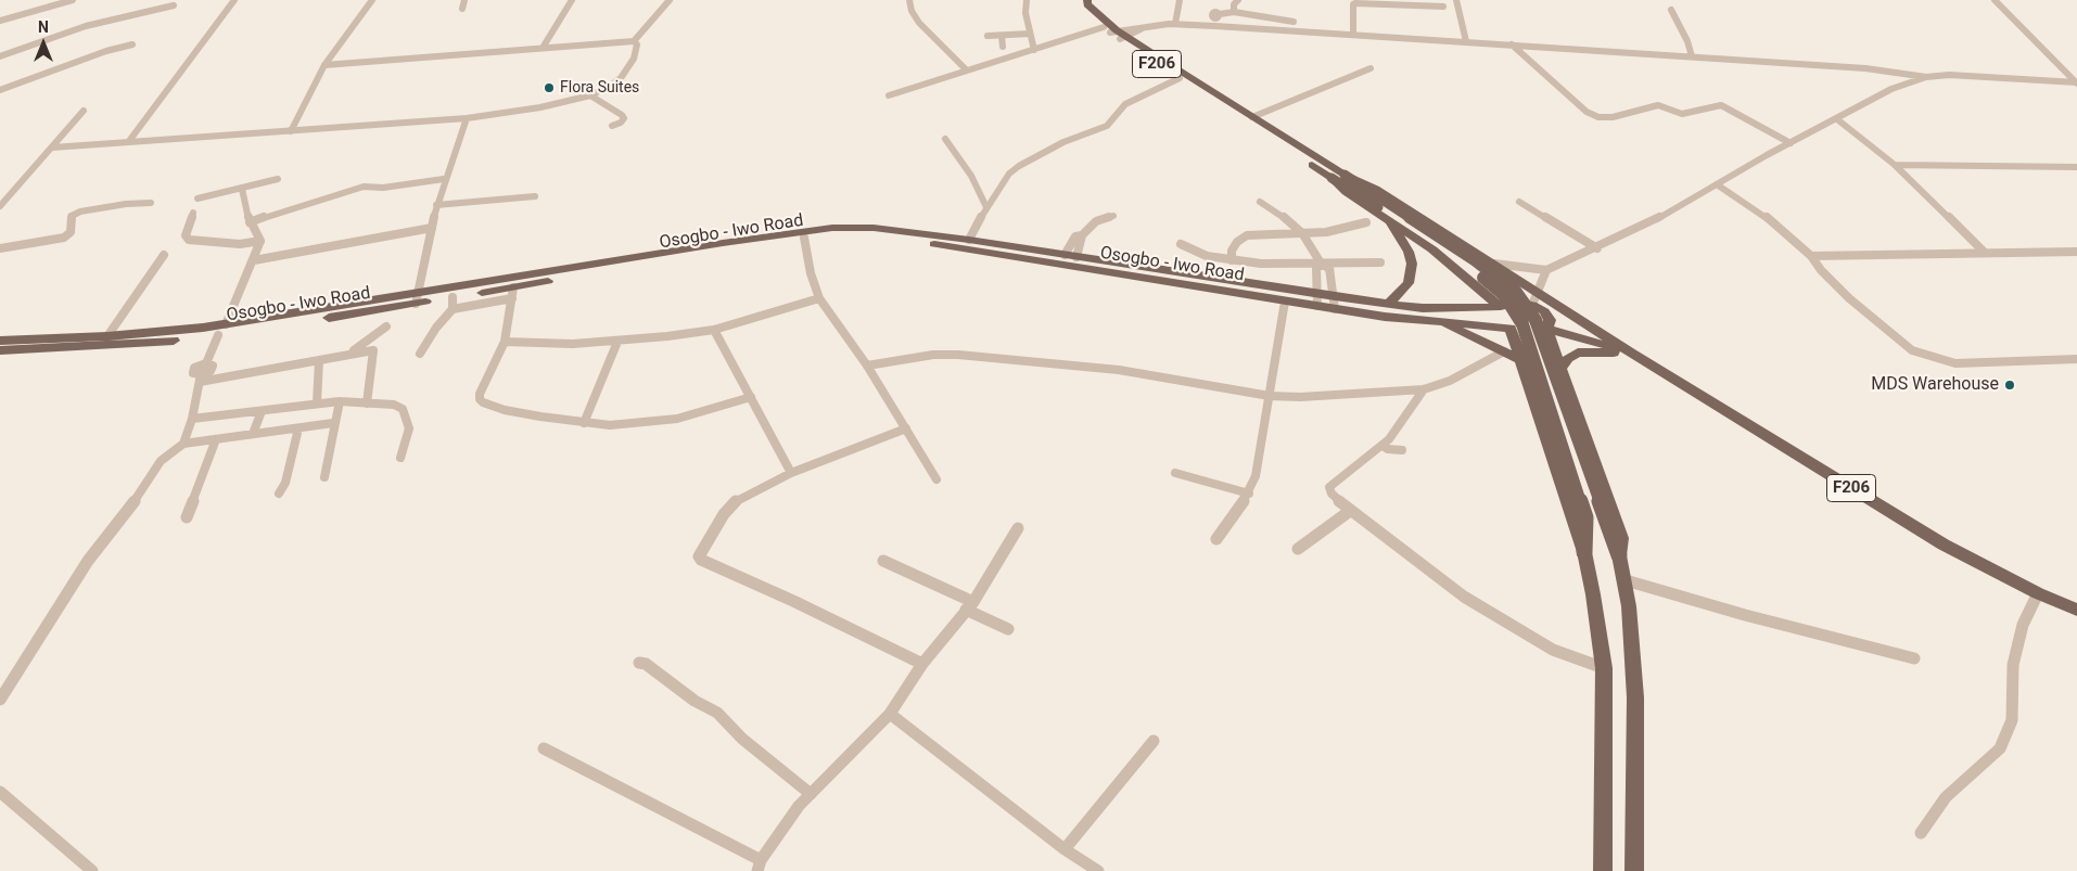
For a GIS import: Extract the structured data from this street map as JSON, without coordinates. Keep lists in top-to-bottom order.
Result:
{
  "streets": {
    "main road": ["F206", "Osogbo - Iwo Road"]
  },
  "crossings": [
    ["F206", "Osogbo - Iwo Road"]
  ],
  "places": ["Flora Suites", "MDS Warehouse"],
  "north": "top"
}
